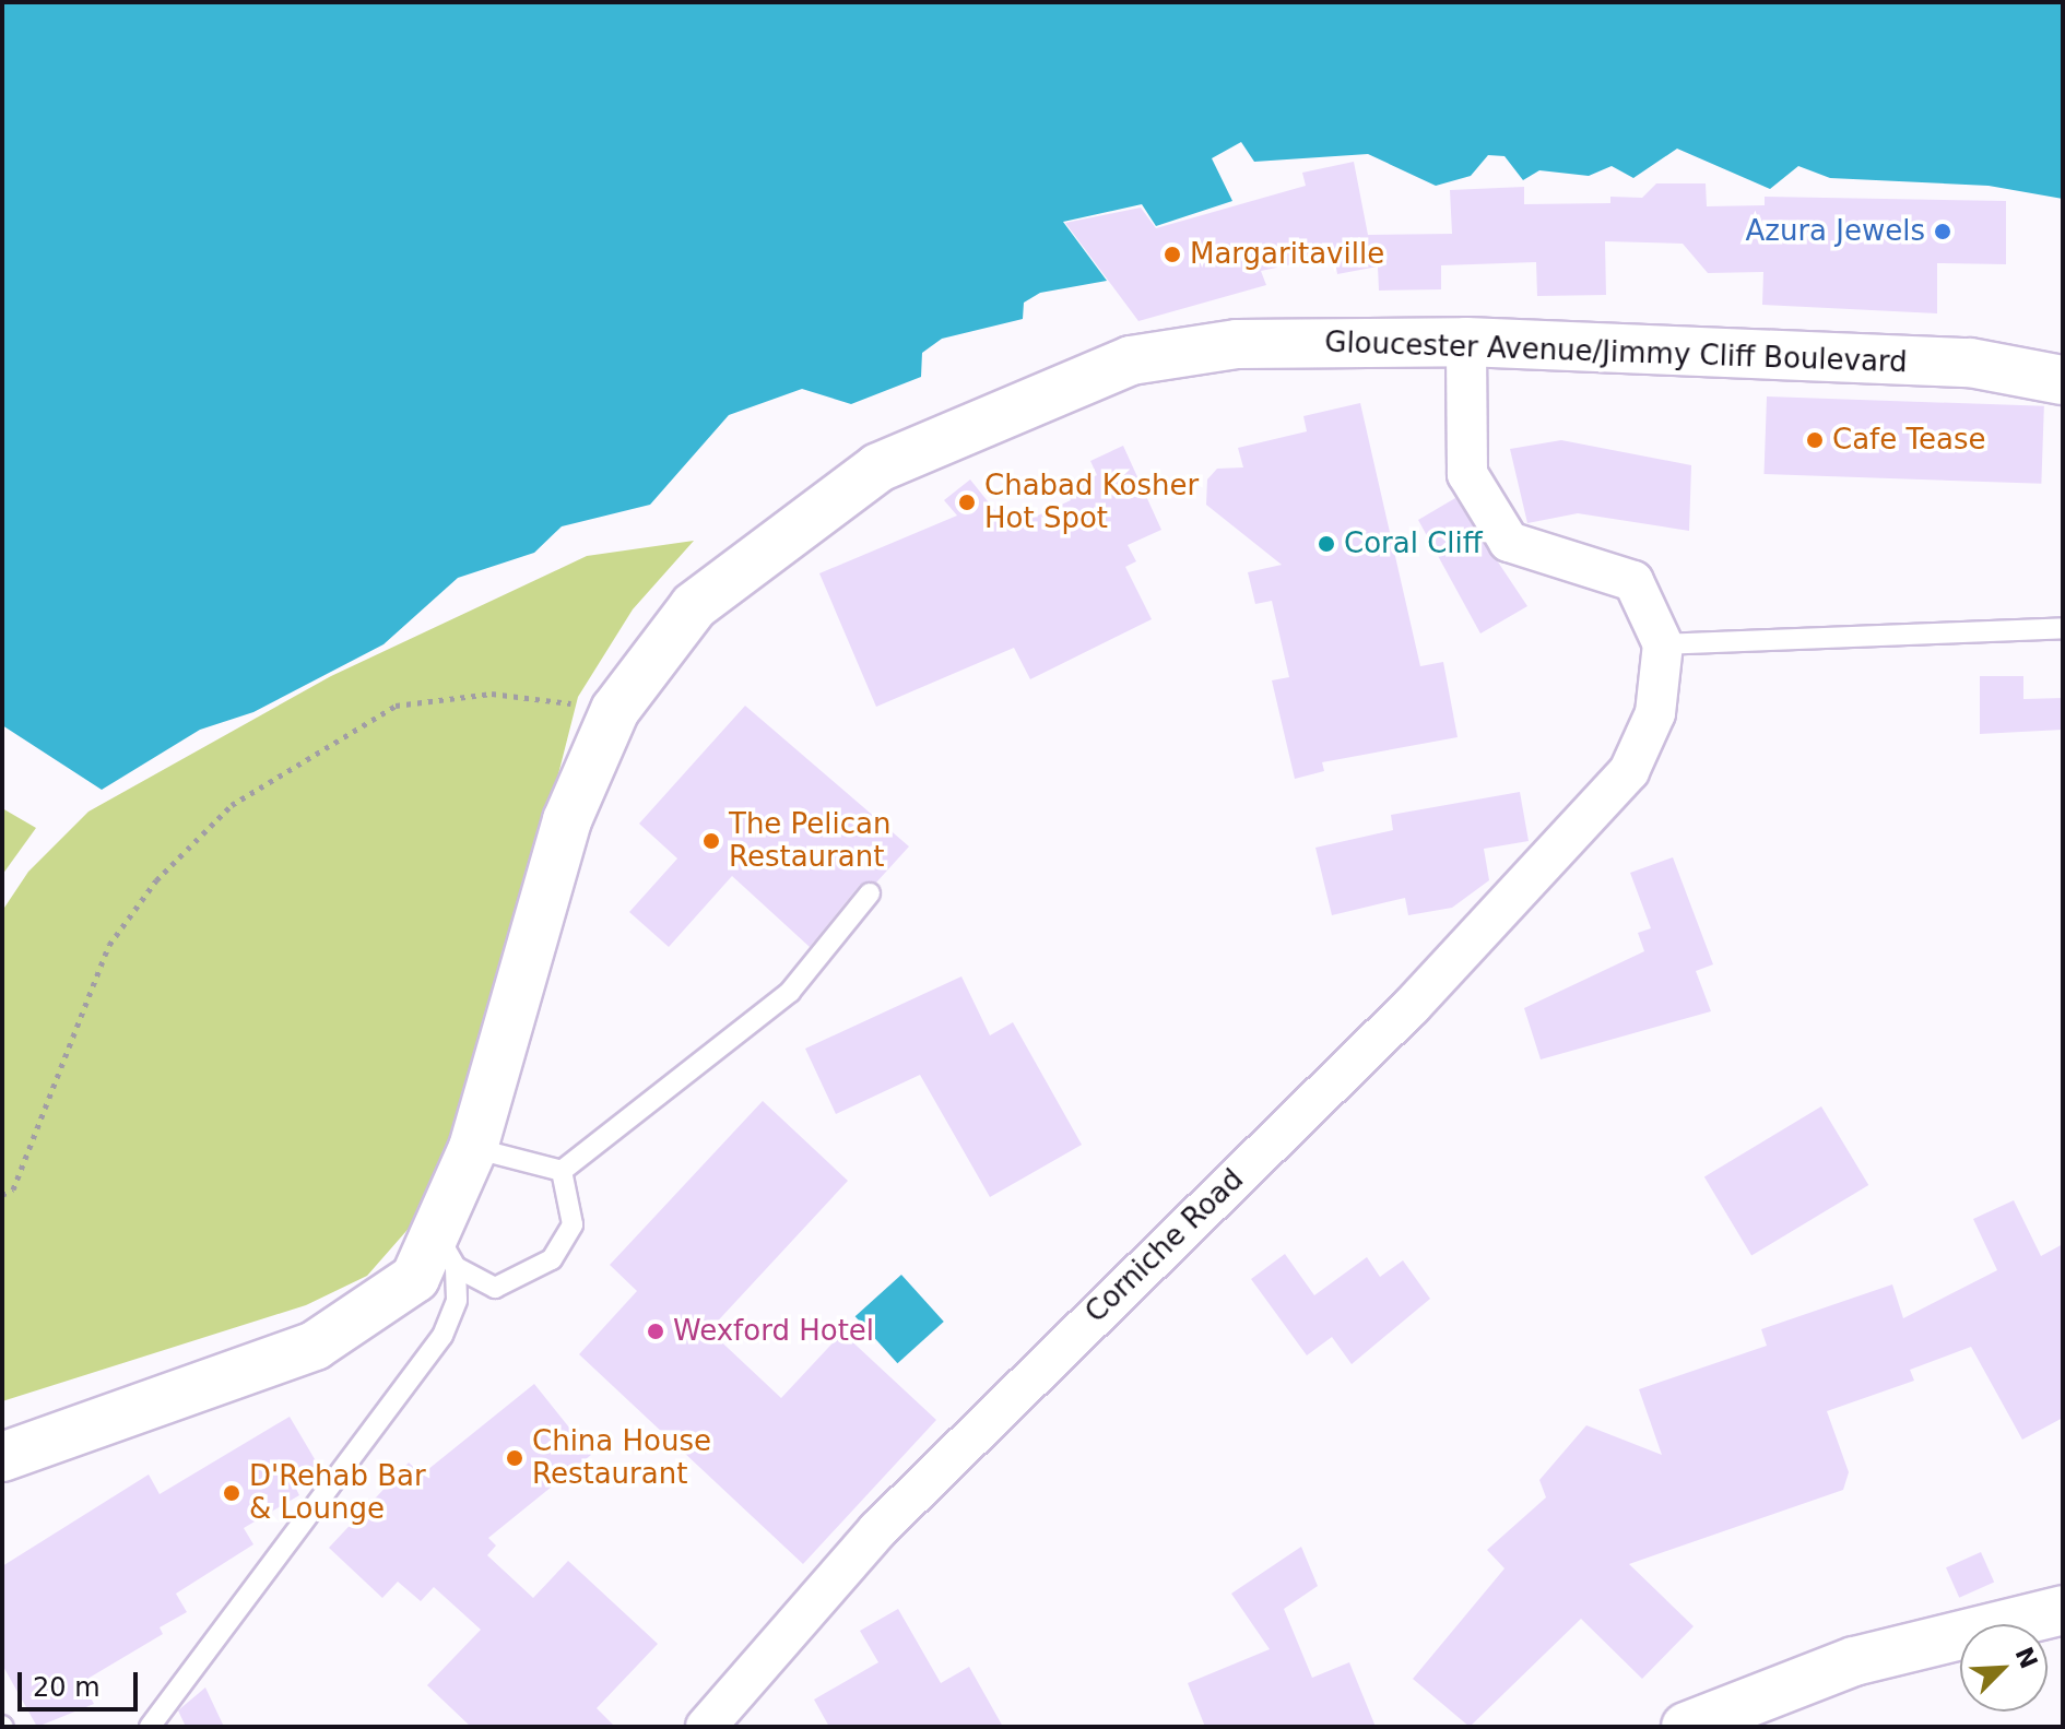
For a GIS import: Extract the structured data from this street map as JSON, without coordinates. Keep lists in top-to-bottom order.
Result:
{
  "streets": {
    "main road": ["Gloucester Avenue/Jimmy Cliff Boulevard"],
    "street": ["Corniche Road"]
  },
  "places": [
    "Azura Jewels",
    "Margaritaville",
    "Cafe Tease",
    "Chabad Kosher Hot Spot",
    "Coral Cliff",
    "The Pelican Restaurant",
    "Wexford Hotel",
    "China House Restaurant",
    "D'Rehab Bar & Lounge"
  ],
  "scale_bar": "20 m",
  "north": "top right"
}
